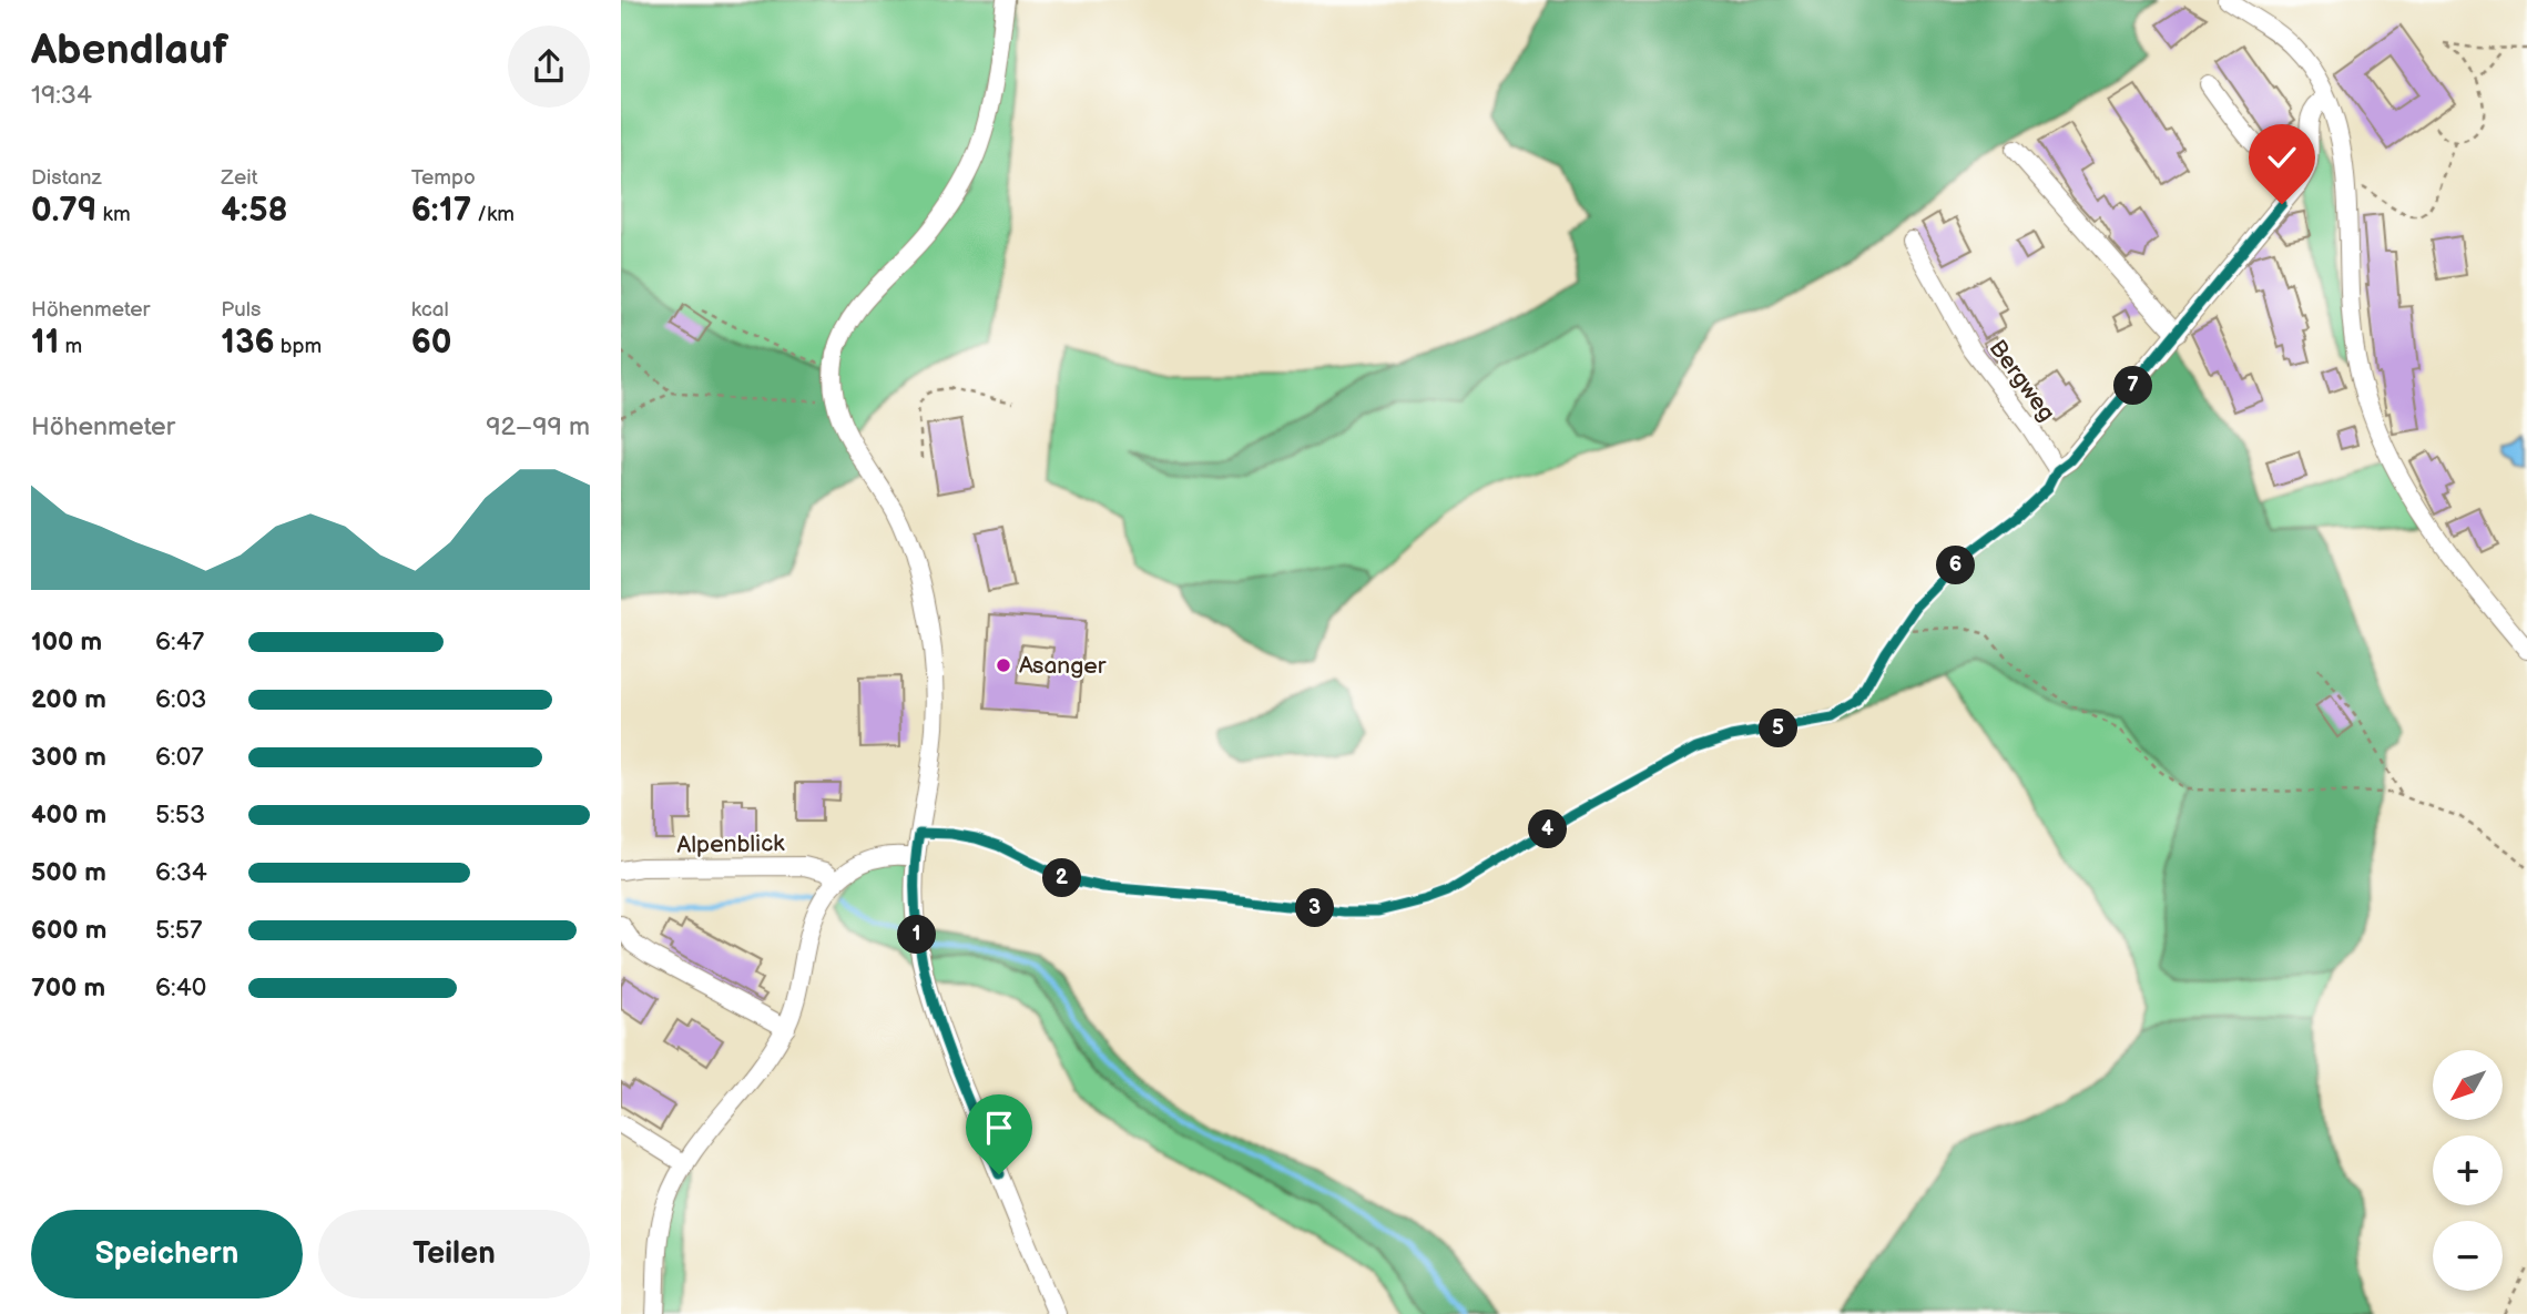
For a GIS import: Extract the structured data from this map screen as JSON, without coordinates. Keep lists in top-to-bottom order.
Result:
{
  "streets": {
    "street": ["Bergweg", "Alpenblick"]
  },
  "places": ["Asanger"],
  "north": "bottom left",
  "page": {
    "heading": ["Abendlauf", "19:34"],
    "stats": [
      ["Distanz", "0.79 km"],
      ["Zeit", "4:58"],
      ["Tempo", "6:17 /km"],
      ["Höhenmeter", "11 m"],
      ["Puls", "136 bpm"],
      ["kcal", "60"]
    ],
    "pins": [
      "7",
      "6",
      "5",
      "4",
      "2",
      "3",
      "1"
    ],
    "chart": ["Höhenmeter", "92–99 m"],
    "list": [
      {
        "name": "100 m",
        "note": "6:47"
      },
      {
        "name": "200 m",
        "note": "6:03"
      },
      {
        "name": "300 m",
        "note": "6:07"
      },
      {
        "name": "400 m",
        "note": "5:53"
      },
      {
        "name": "500 m",
        "note": "6:34"
      },
      {
        "name": "600 m",
        "note": "5:57"
      },
      {
        "name": "700 m",
        "note": "6:40"
      }
    ],
    "map_buttons": ["+", "−"],
    "buttons": ["Speichern", "Teilen"]
  }
}
